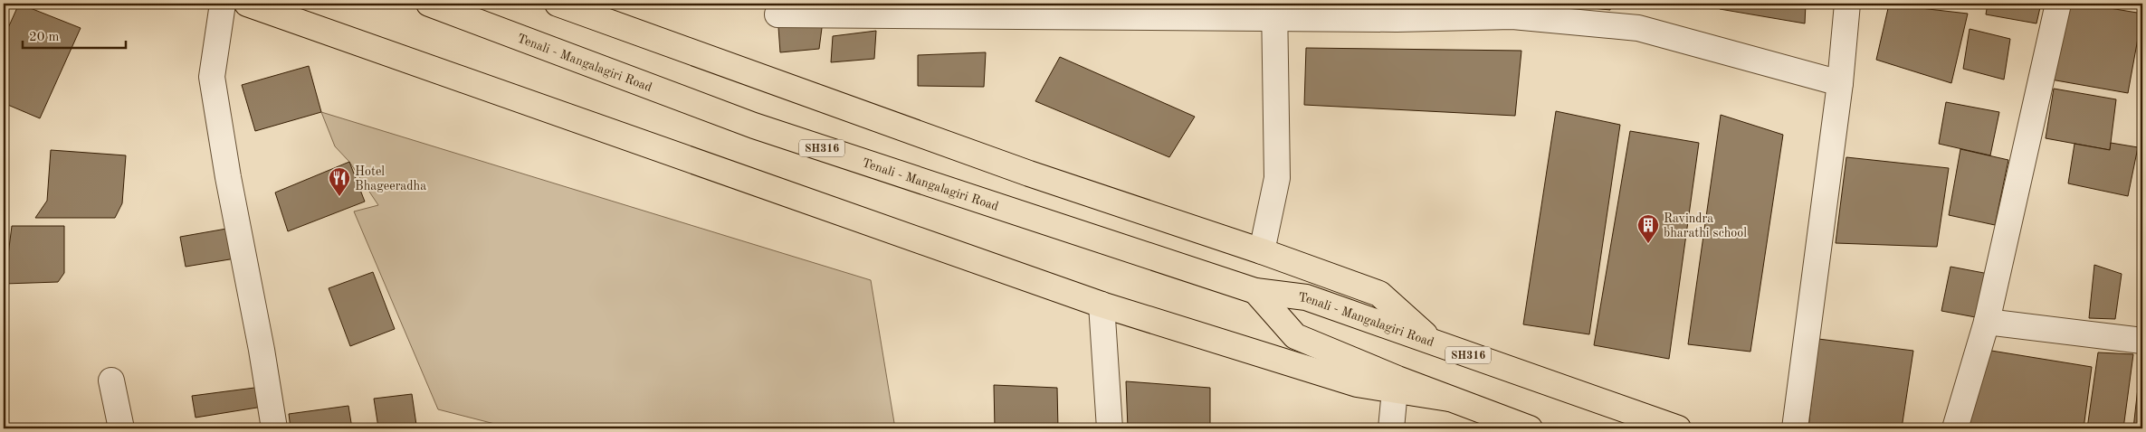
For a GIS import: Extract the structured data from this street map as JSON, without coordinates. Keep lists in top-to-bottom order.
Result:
{
  "streets": {
    "main road": ["Tenali - Mangalagiri Road", "SH316"]
  },
  "places": {
    "restaurant": ["Hotel Bhageeradha"],
    "building": ["Ravindra bharathi school"]
  },
  "scale_bar": "20 m"
}
